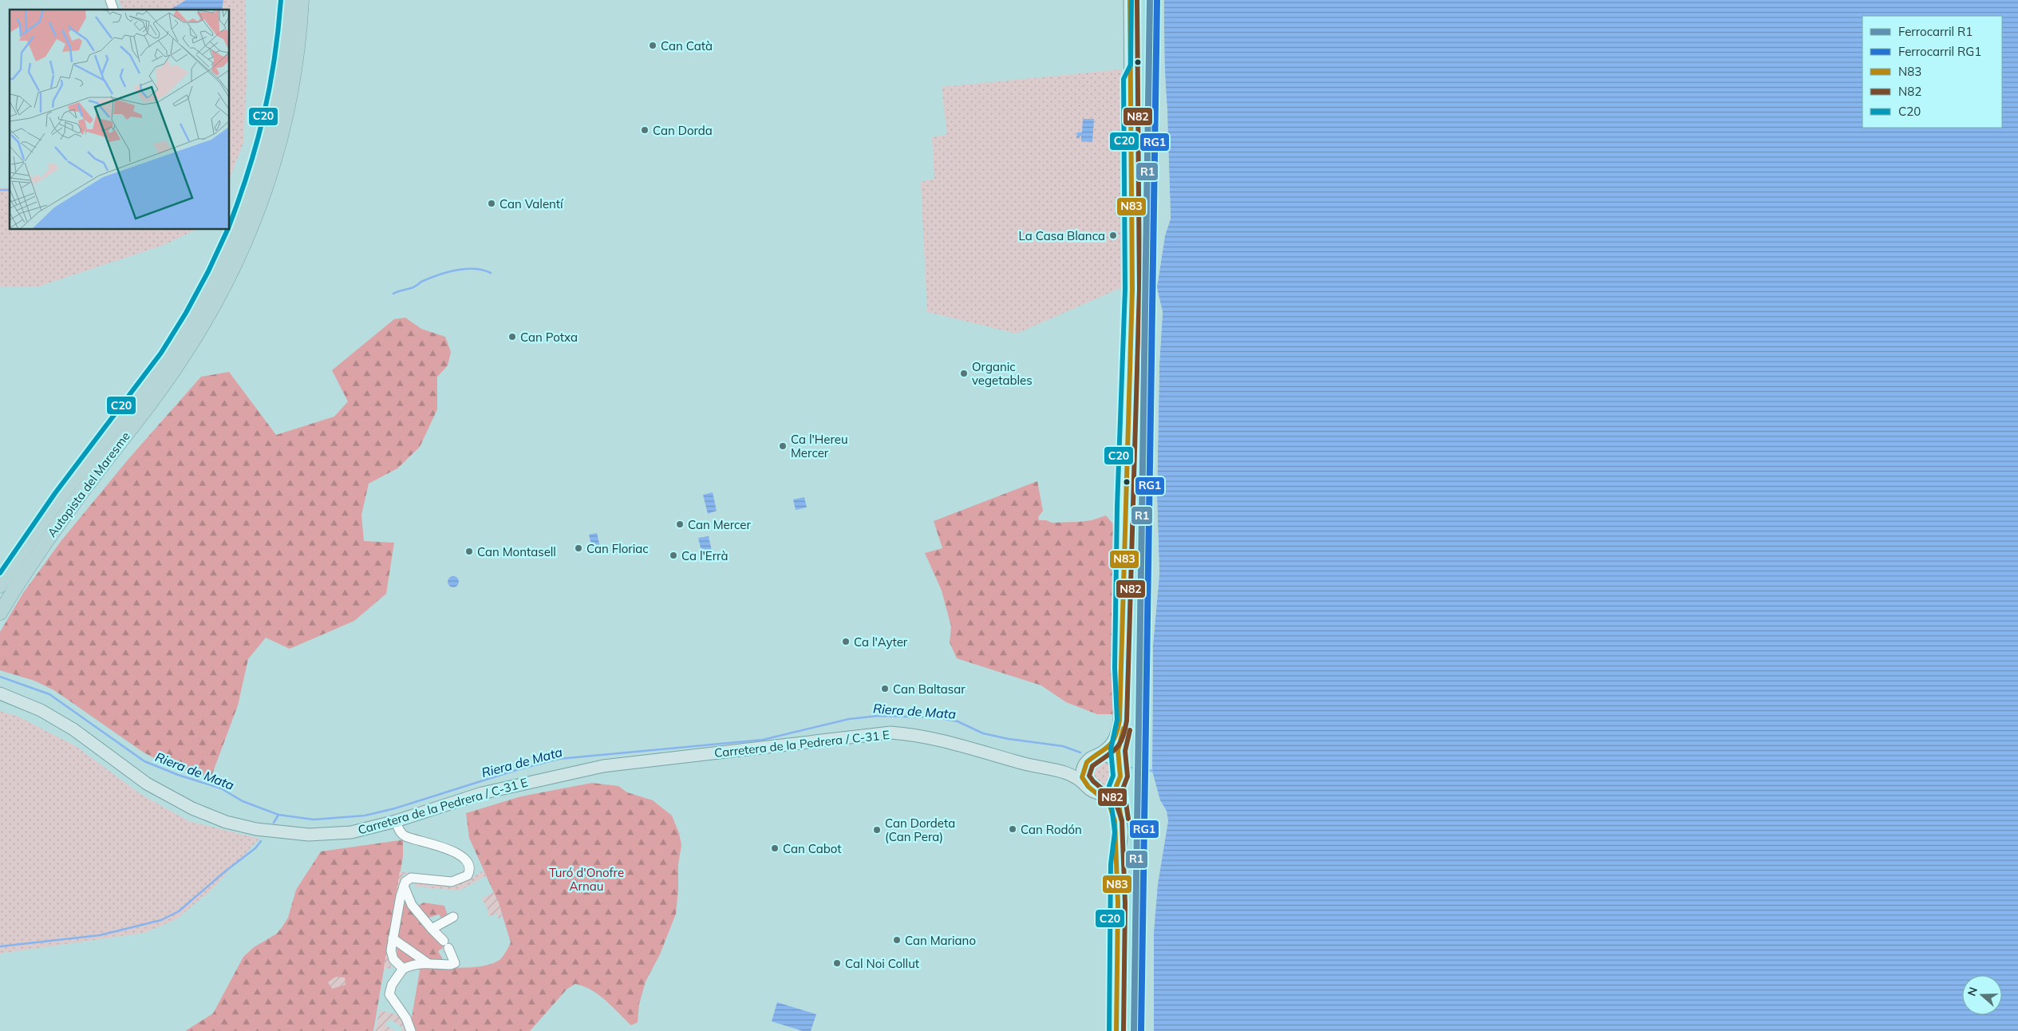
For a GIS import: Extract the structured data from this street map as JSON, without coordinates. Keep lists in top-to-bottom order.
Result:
{
  "streets": {
    "highway": ["Autopista del Maresme"],
    "main road": ["Carretera de la Pedrera / C-31 E"]
  },
  "water": ["Riera de Mata"],
  "parks": ["Turó d'Onofre Arnau"],
  "places": [
    "Can Catà",
    "Can Dorda",
    "Can Valentí",
    "La Casa Blanca",
    "Can Potxa",
    "Organic vegetables",
    "Ca l'Hereu Mercer",
    "Can Mercer",
    "Can Floriac",
    "Can Montasell",
    "Ca l'Errà",
    "Ca l'Ayter",
    "Can Baltasar",
    "Can Rodón",
    "Can Dordeta (Can Pera)",
    "Can Cabot",
    "Can Mariano",
    "Cal Noi Collut"
  ],
  "lines": [
    "rail line R1",
    "rail line RG1",
    "transit line N83",
    "transit line N82",
    "transit line C20"
  ],
  "legend": [
    "Ferrocarril R1",
    "Ferrocarril RG1",
    "N83",
    "N82",
    "C20"
  ],
  "north": "left"
}
